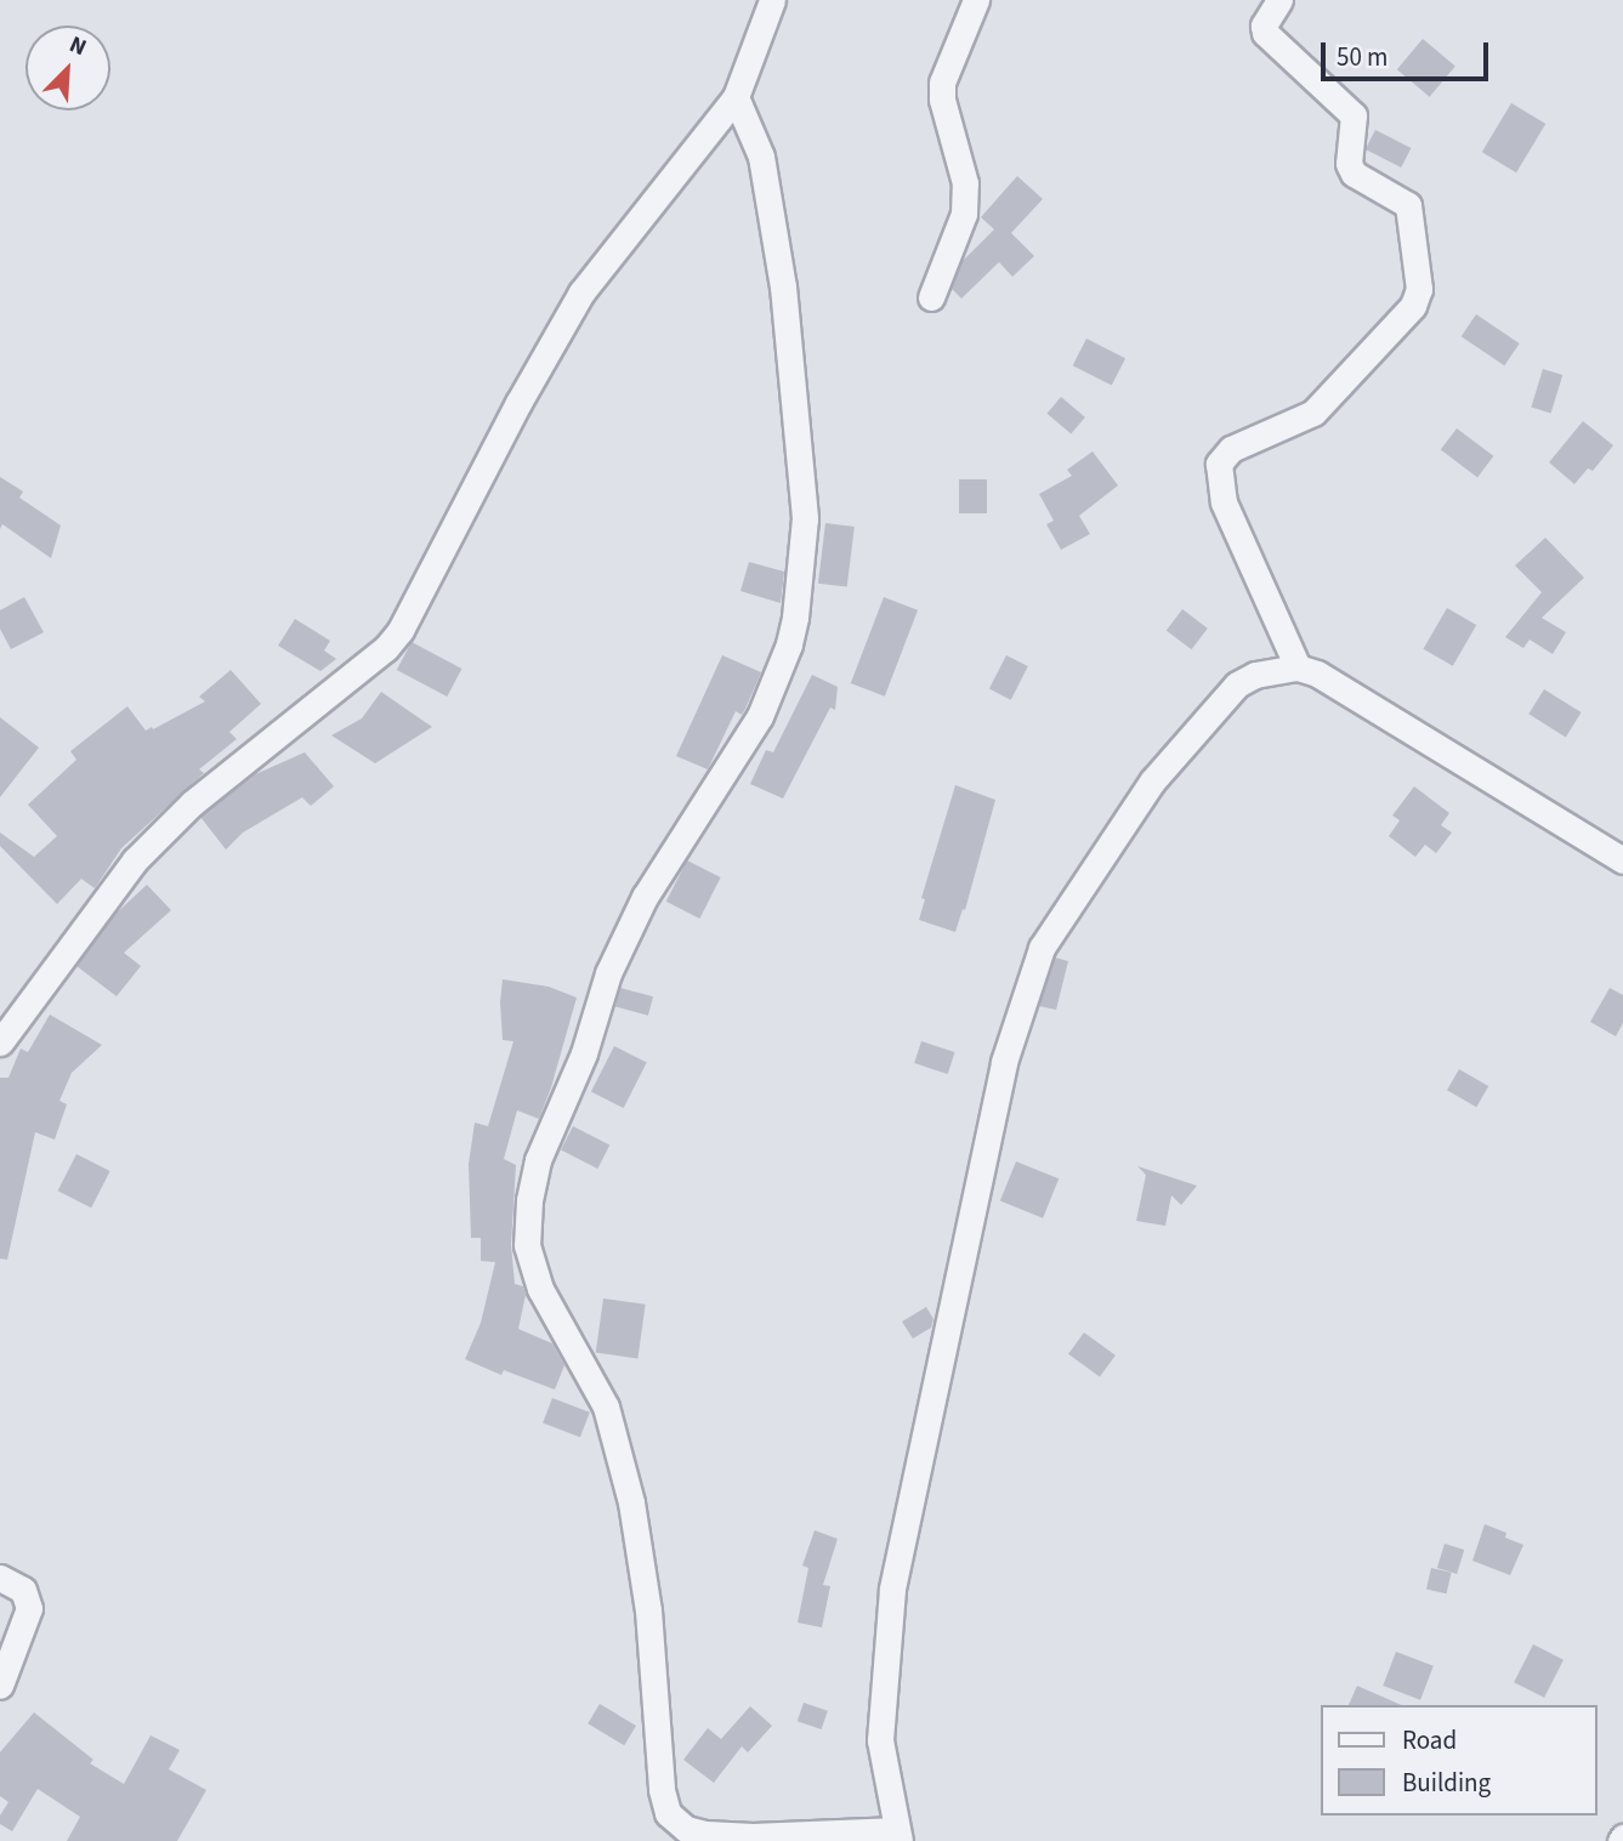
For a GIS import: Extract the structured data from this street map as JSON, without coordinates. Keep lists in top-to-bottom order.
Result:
{
  "legend": ["Road", "Building"],
  "scale_bar": "50 m",
  "north": "top right"
}
